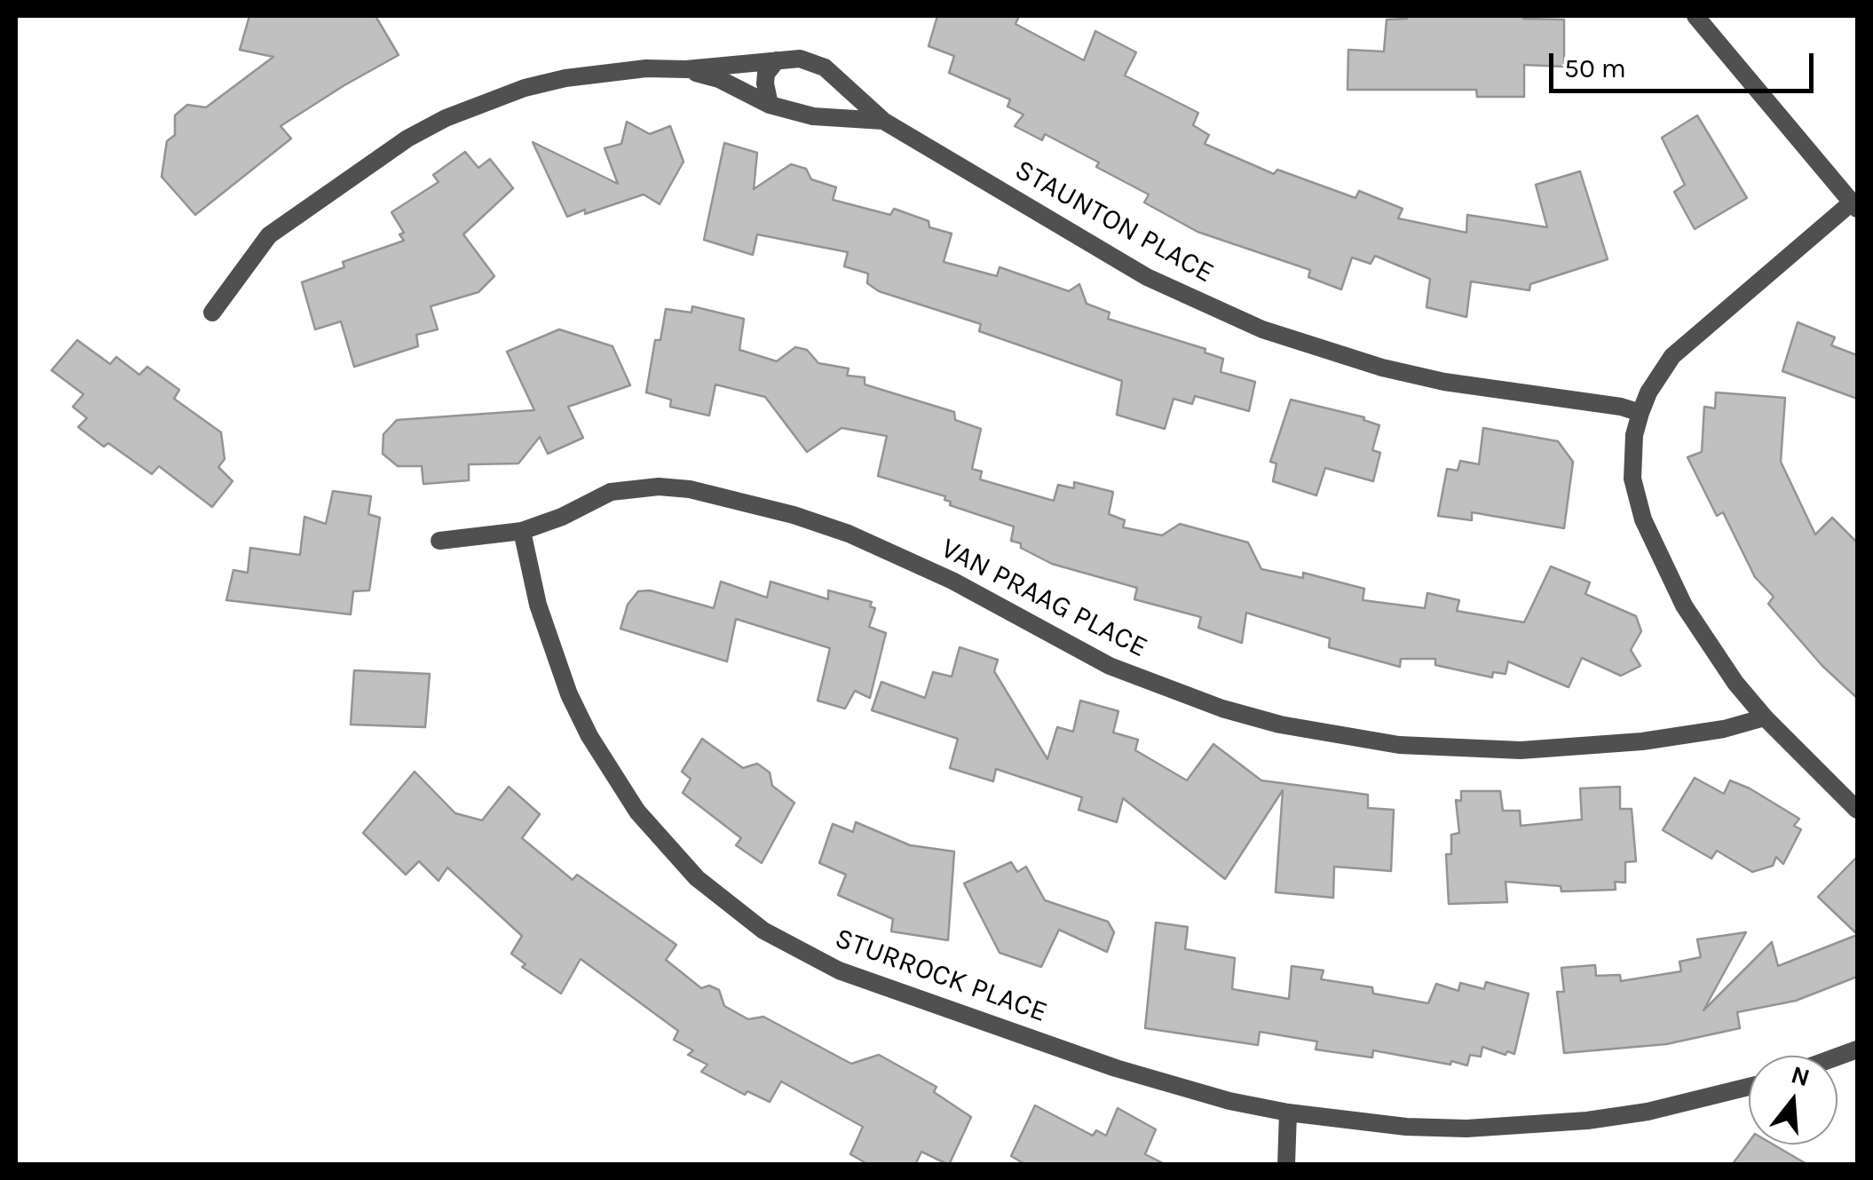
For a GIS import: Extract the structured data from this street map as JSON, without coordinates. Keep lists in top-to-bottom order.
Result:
{
  "streets": {
    "street": ["STAUNTON PLACE", "VAN PRAAG PLACE", "STURROCK PLACE"]
  },
  "crossings": [
    ["VAN PRAAG PLACE", "STURROCK PLACE"]
  ],
  "scale_bar": "50 m",
  "north": "top"
}
